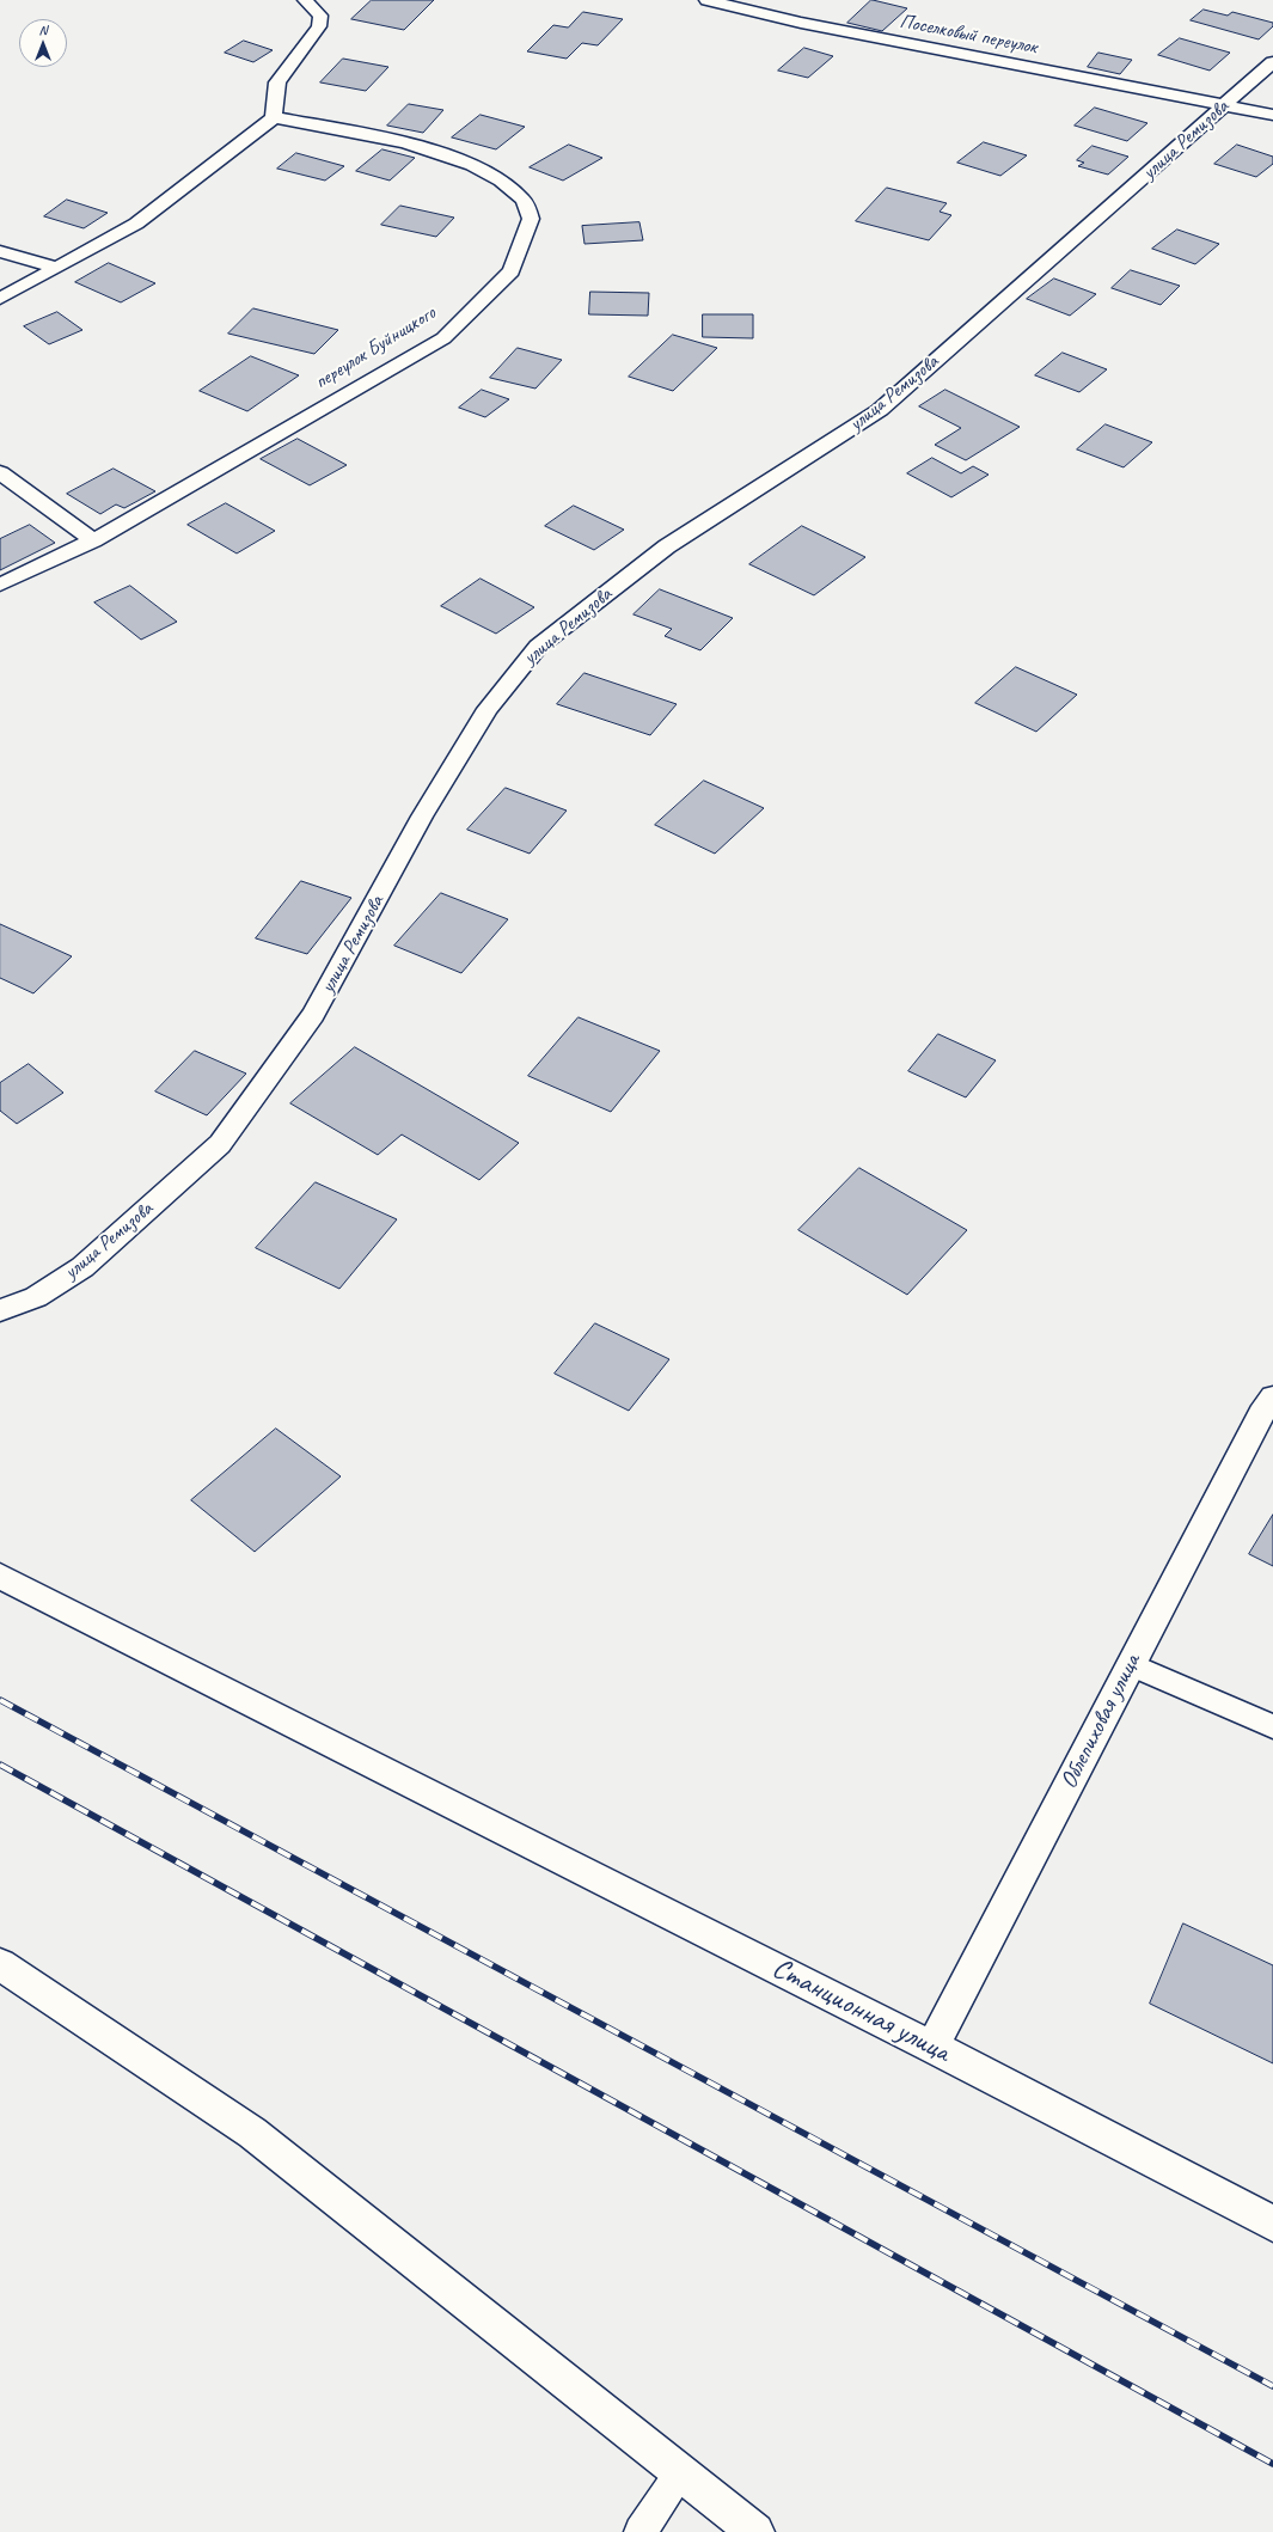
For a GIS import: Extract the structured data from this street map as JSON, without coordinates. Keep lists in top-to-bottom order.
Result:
{
  "streets": {
    "street": [
      "Поселковый переулок",
      "улица Ремизова",
      "переулок Буйницкого",
      "Облепиховая улица",
      "Станционная улица"
    ]
  },
  "crossings": [
    ["Поселковый переулок", "улица Ремизова"],
    ["Облепиховая улица", "Станционная улица"]
  ],
  "north": "top"
}
